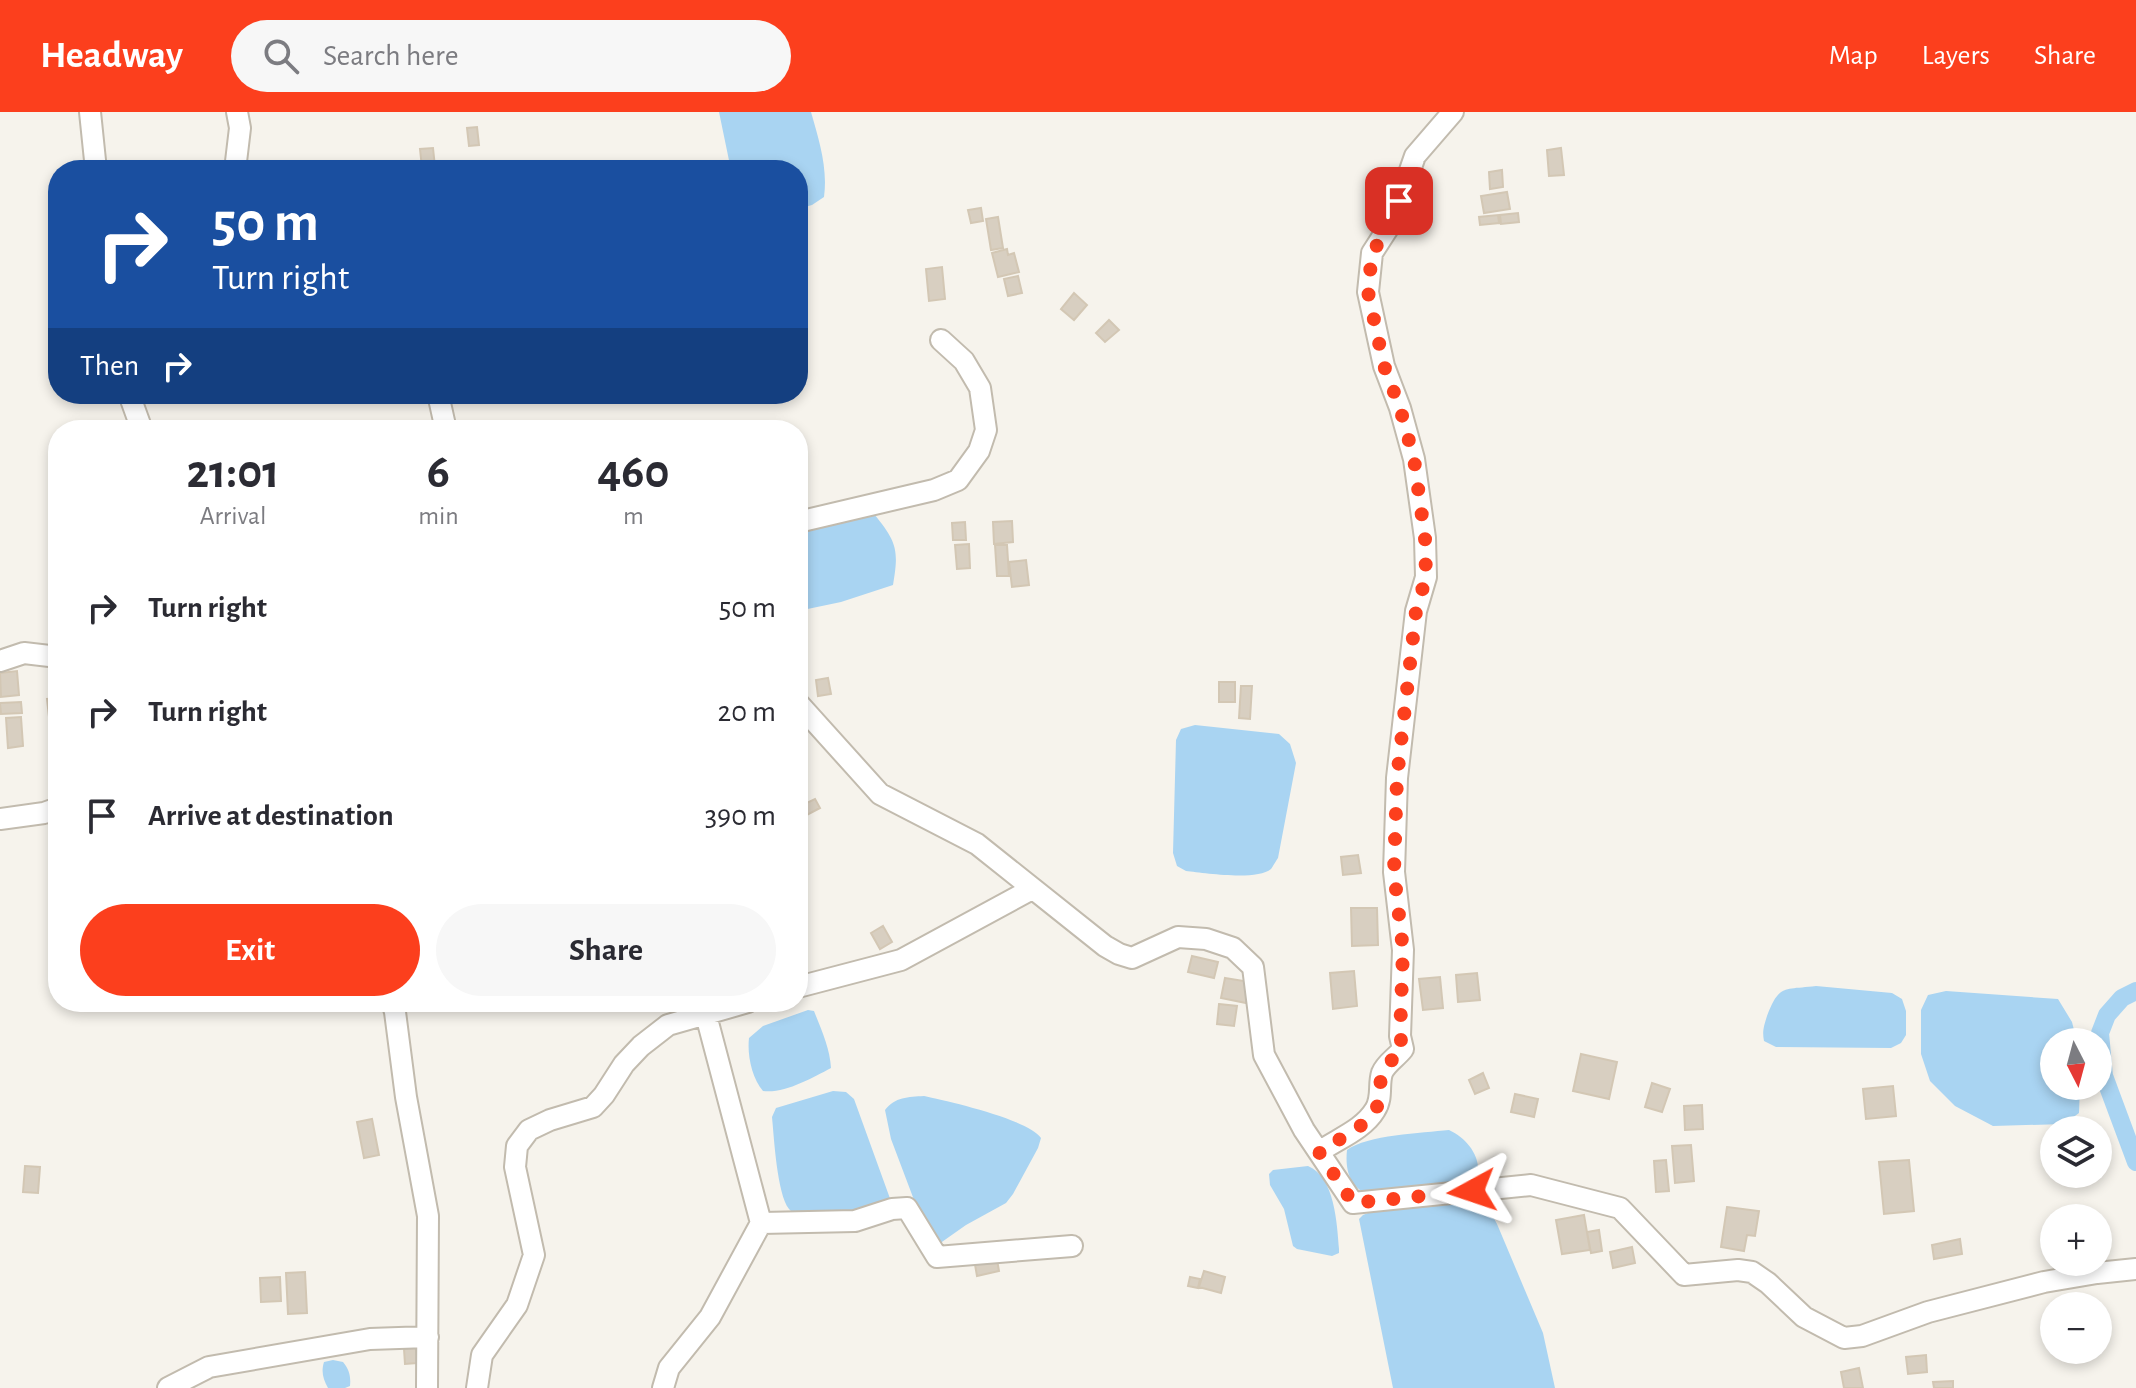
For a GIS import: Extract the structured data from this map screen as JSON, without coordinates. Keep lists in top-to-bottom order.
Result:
{
  "north": "bottom",
  "page": {
    "header": "Headway",
    "search": "Search here",
    "nav": ["Map", "Layers", "Share"],
    "turn": ["50 m", "Turn right"],
    "then": "Then",
    "eta": [
      "21:01",
      "Arrival",
      "6",
      "min",
      "460",
      "m"
    ],
    "list": [
      {
        "name": "Turn right",
        "value": "50 m"
      },
      {
        "name": "Turn right",
        "value": "20 m"
      },
      {
        "name": "Arrive at destination",
        "value": "390 m"
      }
    ],
    "buttons": ["Exit", "Share"],
    "map_buttons": ["+", "−"]
  }
}
